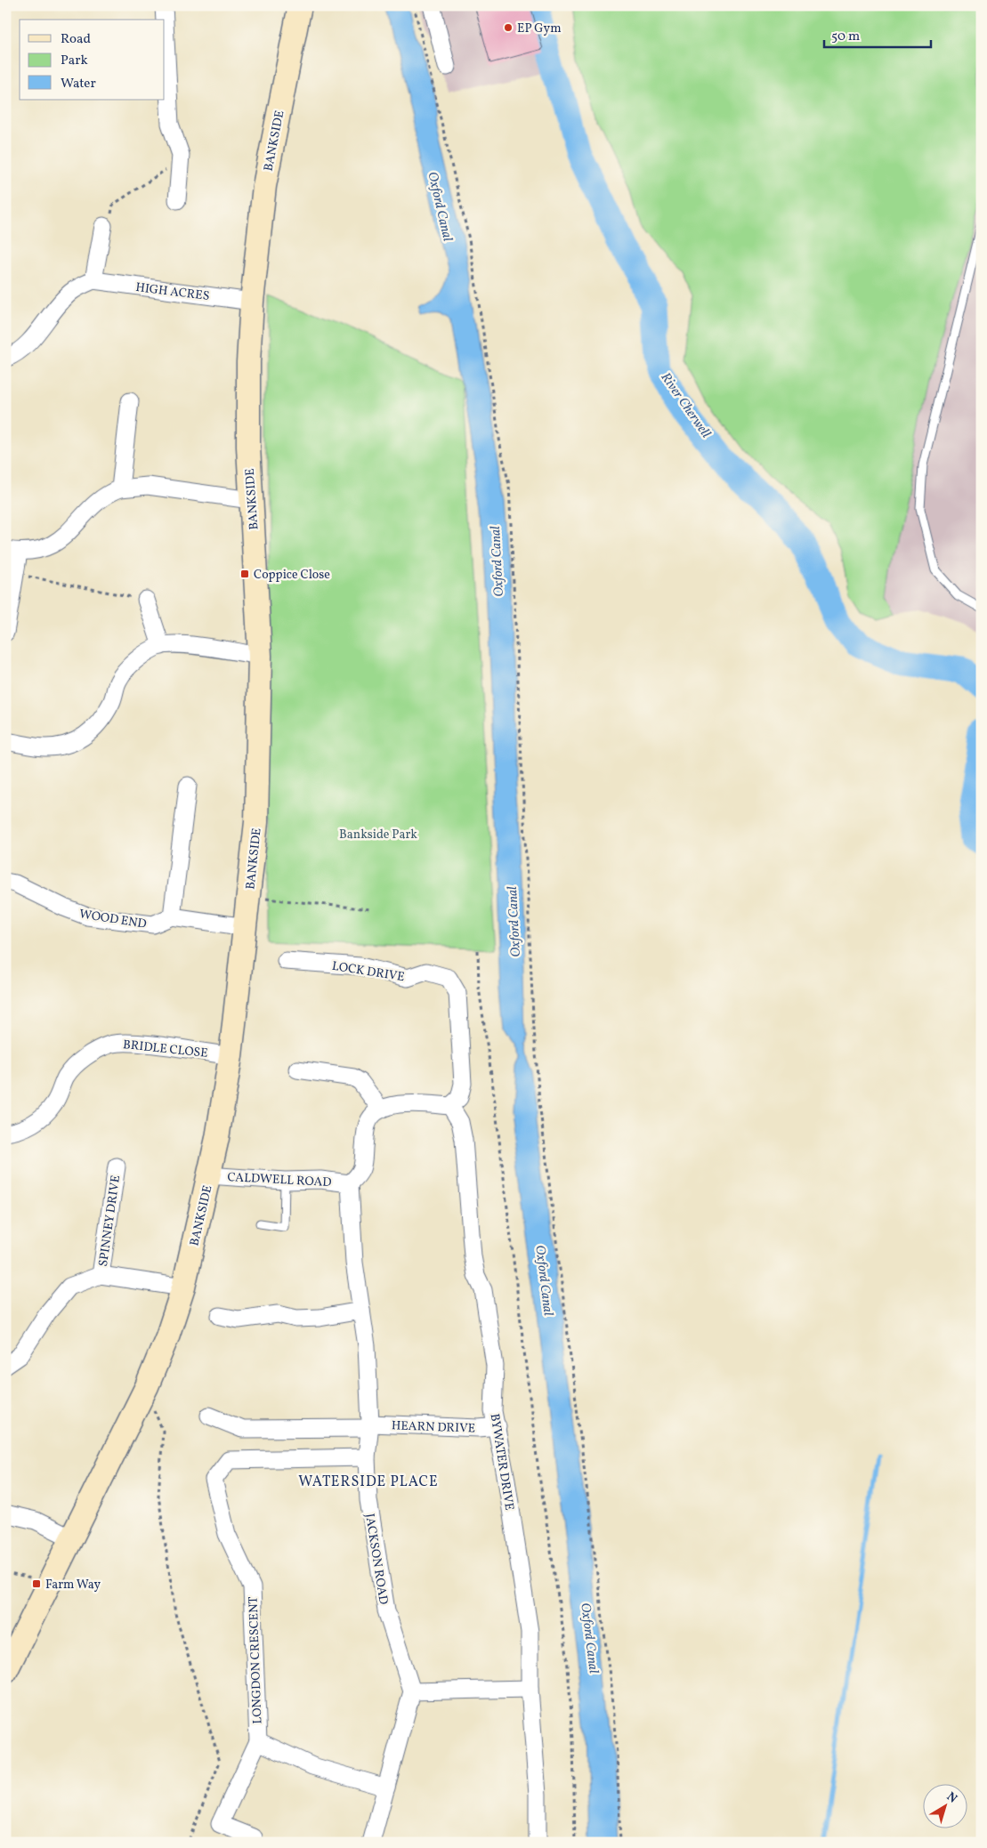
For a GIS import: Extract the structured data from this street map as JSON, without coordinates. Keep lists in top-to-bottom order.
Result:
{
  "streets": {
    "street": [
      "BANKSIDE",
      "HIGH ACRES",
      "WOOD END",
      "LOCK DRIVE",
      "BRIDLE CLOSE",
      "CALDWELL ROAD",
      "SPINNEY DRIVE",
      "HEARN DRIVE",
      "BYWATER DRIVE",
      "JACKSON ROAD",
      "LONGDON CRESCENT"
    ]
  },
  "crossings": [
    ["BANKSIDE", "HIGH ACRES"],
    ["BANKSIDE", "WOOD END"],
    ["BANKSIDE", "BRIDLE CLOSE"],
    ["BANKSIDE", "CALDWELL ROAD"],
    ["BANKSIDE", "SPINNEY DRIVE"],
    ["LOCK DRIVE", "BYWATER DRIVE"],
    ["HEARN DRIVE", "BYWATER DRIVE"],
    ["HEARN DRIVE", "JACKSON ROAD"],
    ["JACKSON ROAD", "LONGDON CRESCENT"]
  ],
  "districts": ["WATERSIDE PLACE"],
  "water": ["Oxford Canal", "River Cherwell"],
  "parks": ["Bankside Park"],
  "places": {
    "other": ["EP Gym"],
    "transit": ["Coppice Close", "Farm Way"]
  },
  "legend": ["Road", "Park", "Water"],
  "scale_bar": "50 m",
  "north": "top right"
}
